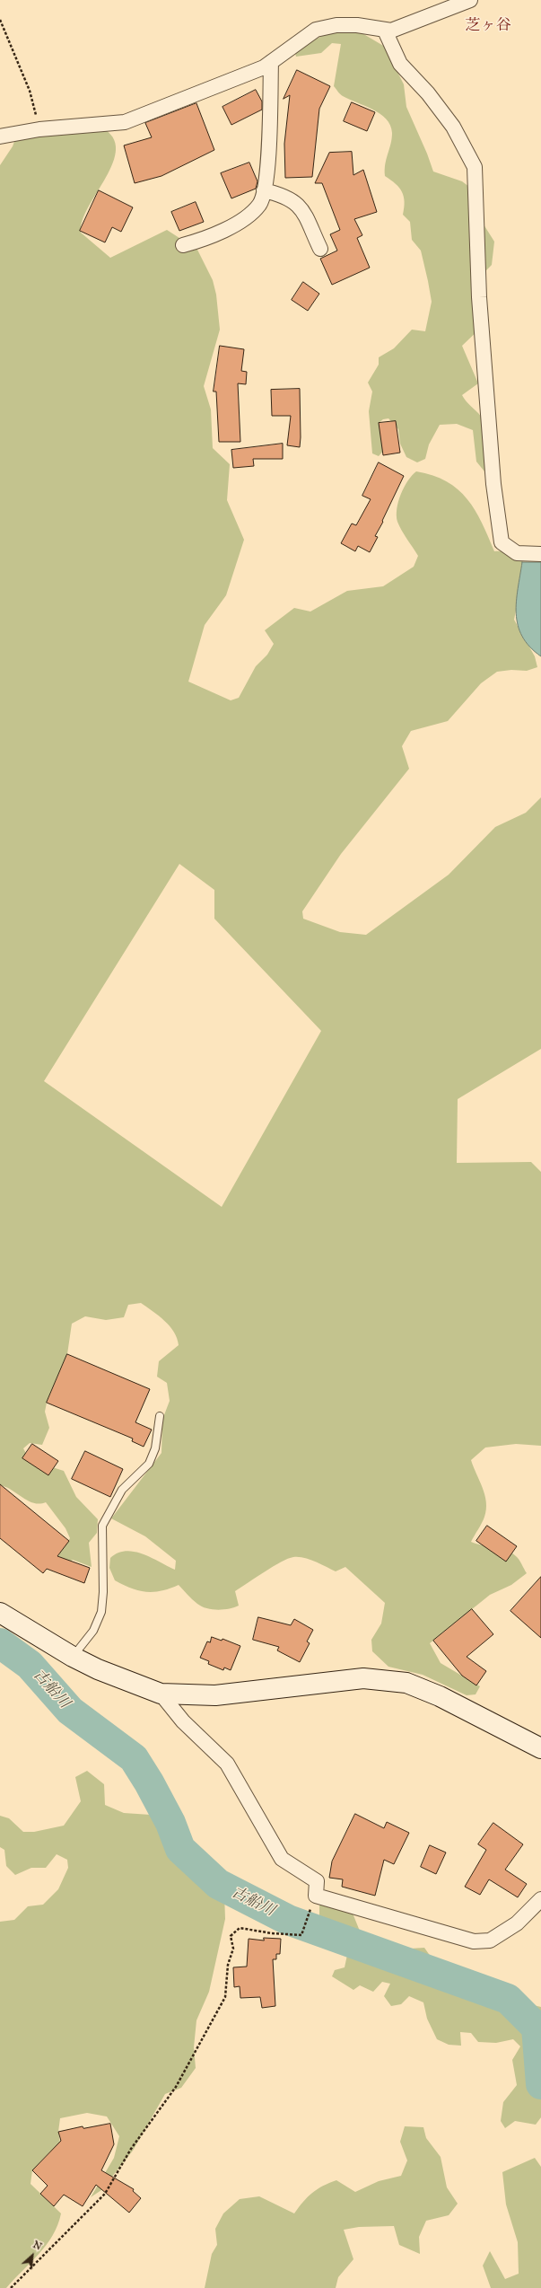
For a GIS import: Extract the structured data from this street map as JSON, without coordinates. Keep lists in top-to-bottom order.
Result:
{
  "districts": ["芝ヶ谷"],
  "water": ["古船川"],
  "north": "top right"
}
